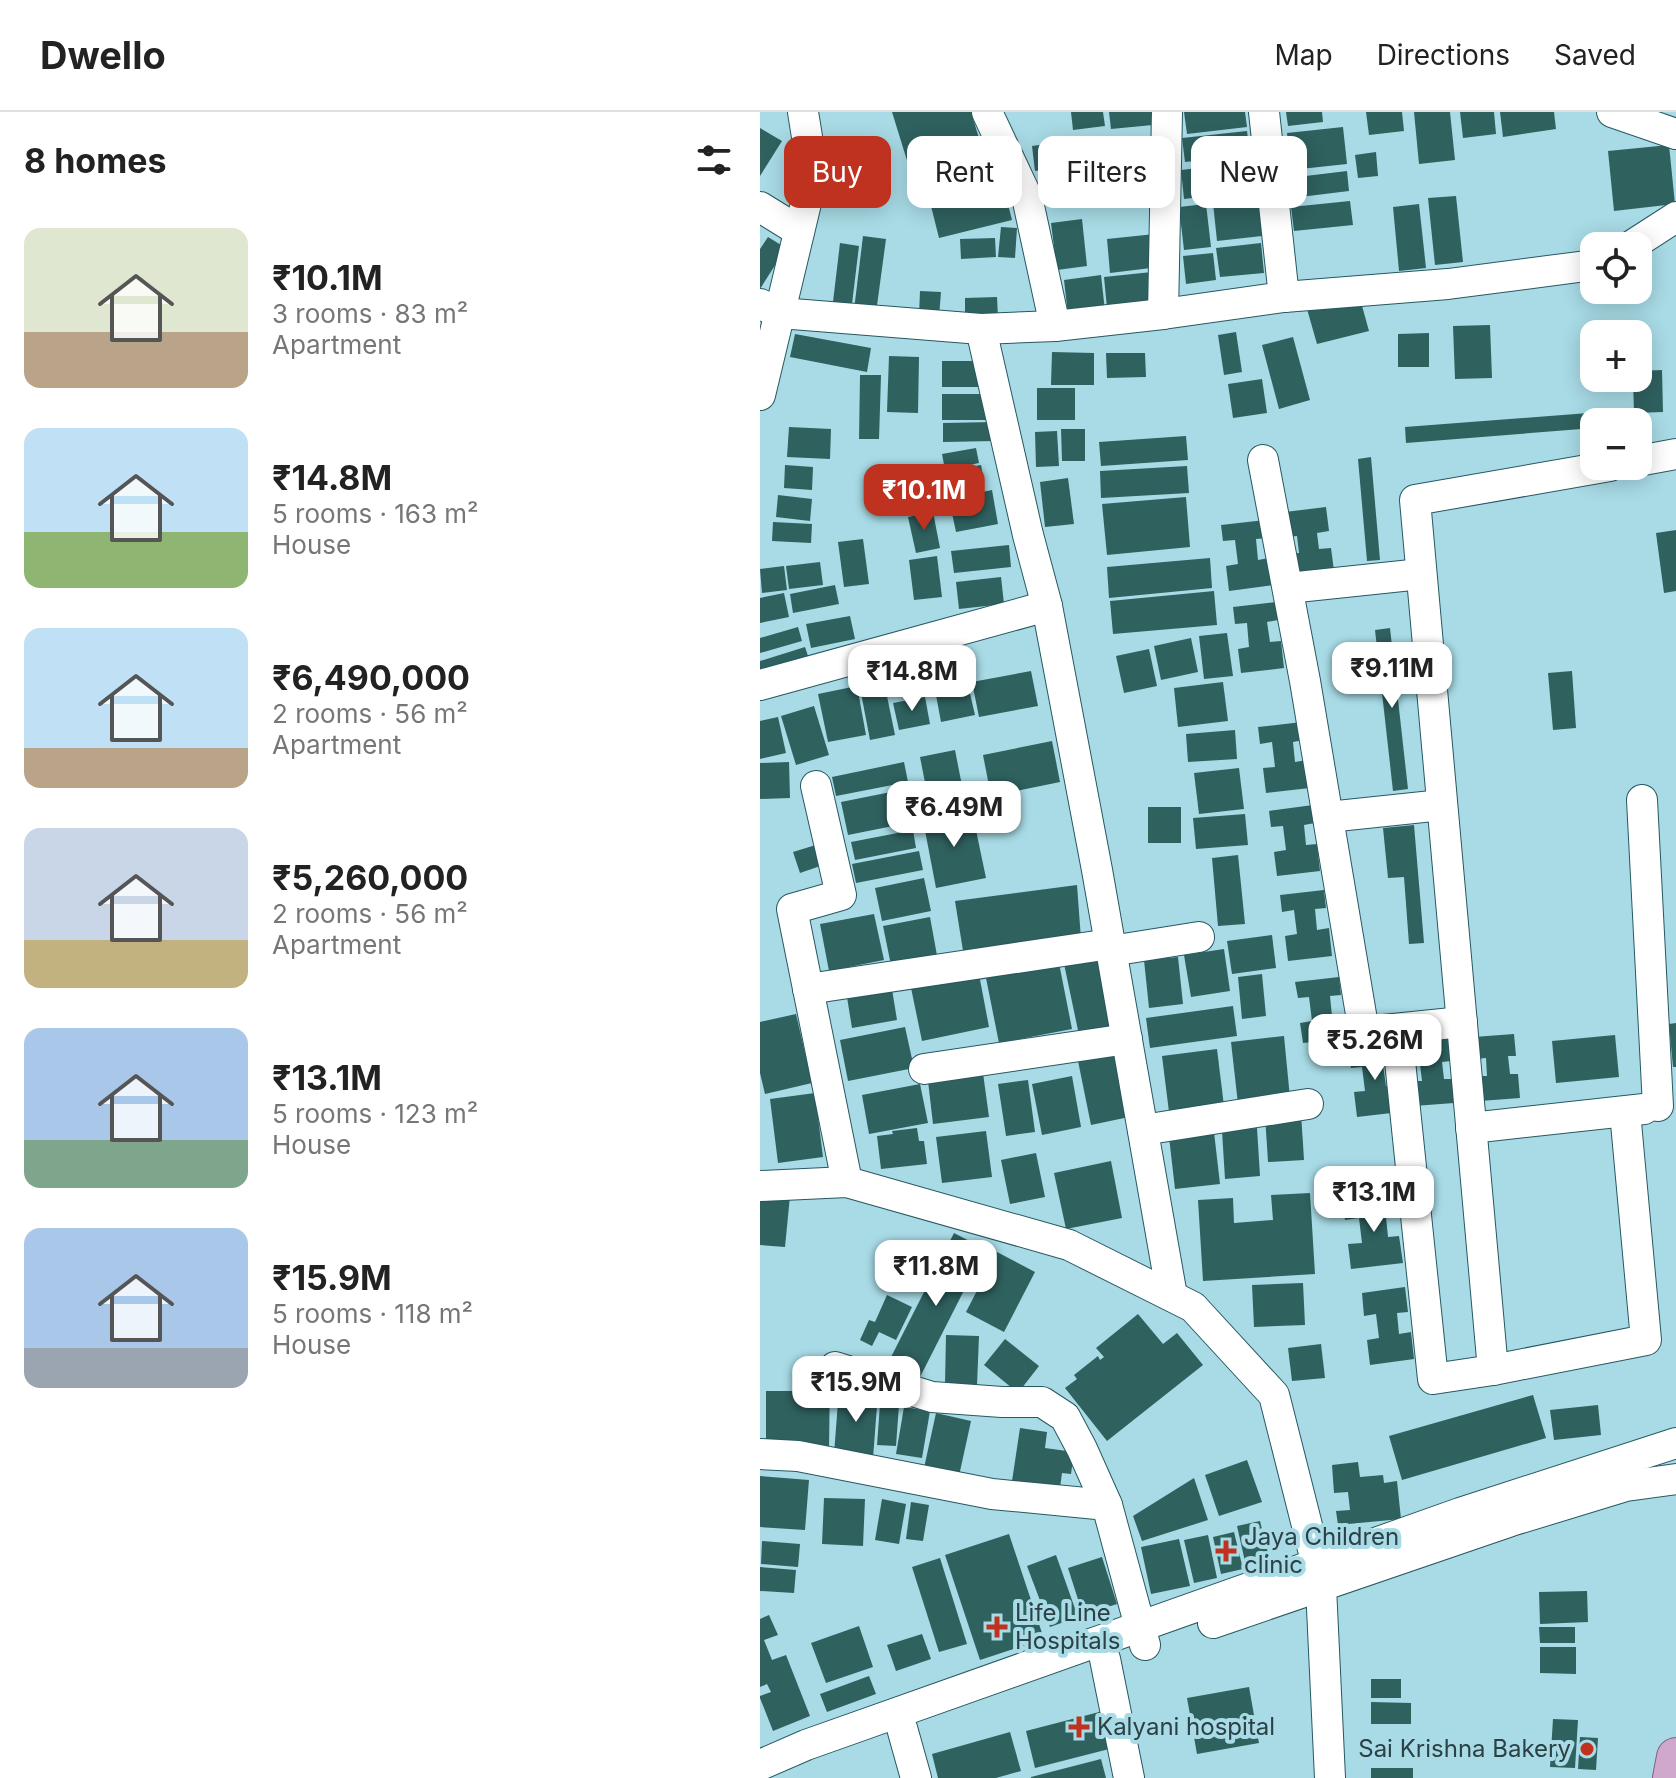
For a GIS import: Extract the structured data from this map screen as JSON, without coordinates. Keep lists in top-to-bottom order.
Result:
{
  "places": {
    "health": ["Jaya Children clinic", "Life Line Hospitals", "Kalyani hospital"],
    "other": ["Sai Krishna Bakery"]
  },
  "page": {
    "header": "Dwello",
    "nav": ["Map", "Directions", "Saved"],
    "heading": "8 homes",
    "chip": [
      "Buy",
      "Rent",
      "Filters",
      "New"
    ],
    "list": [
      {
        "name": "₹10.1M",
        "note": "3 rooms · 83 m² · Apartment"
      },
      {
        "name": "₹14.8M",
        "note": "5 rooms · 163 m² · House"
      },
      {
        "name": "₹6,490,000",
        "note": "2 rooms · 56 m² · Apartment"
      },
      {
        "name": "₹5,260,000",
        "note": "2 rooms · 56 m² · Apartment"
      },
      {
        "name": "₹13.1M",
        "note": "5 rooms · 123 m² · House"
      },
      {
        "name": "₹15.9M",
        "note": "5 rooms · 118 m² · House"
      }
    ],
    "map_buttons": ["+", "−"],
    "price": [
      "₹10.1M",
      "₹9.11M",
      "₹14.8M",
      "₹6.49M",
      "₹5.26M",
      "₹13.1M",
      "₹11.8M",
      "₹15.9M"
    ]
  }
}
